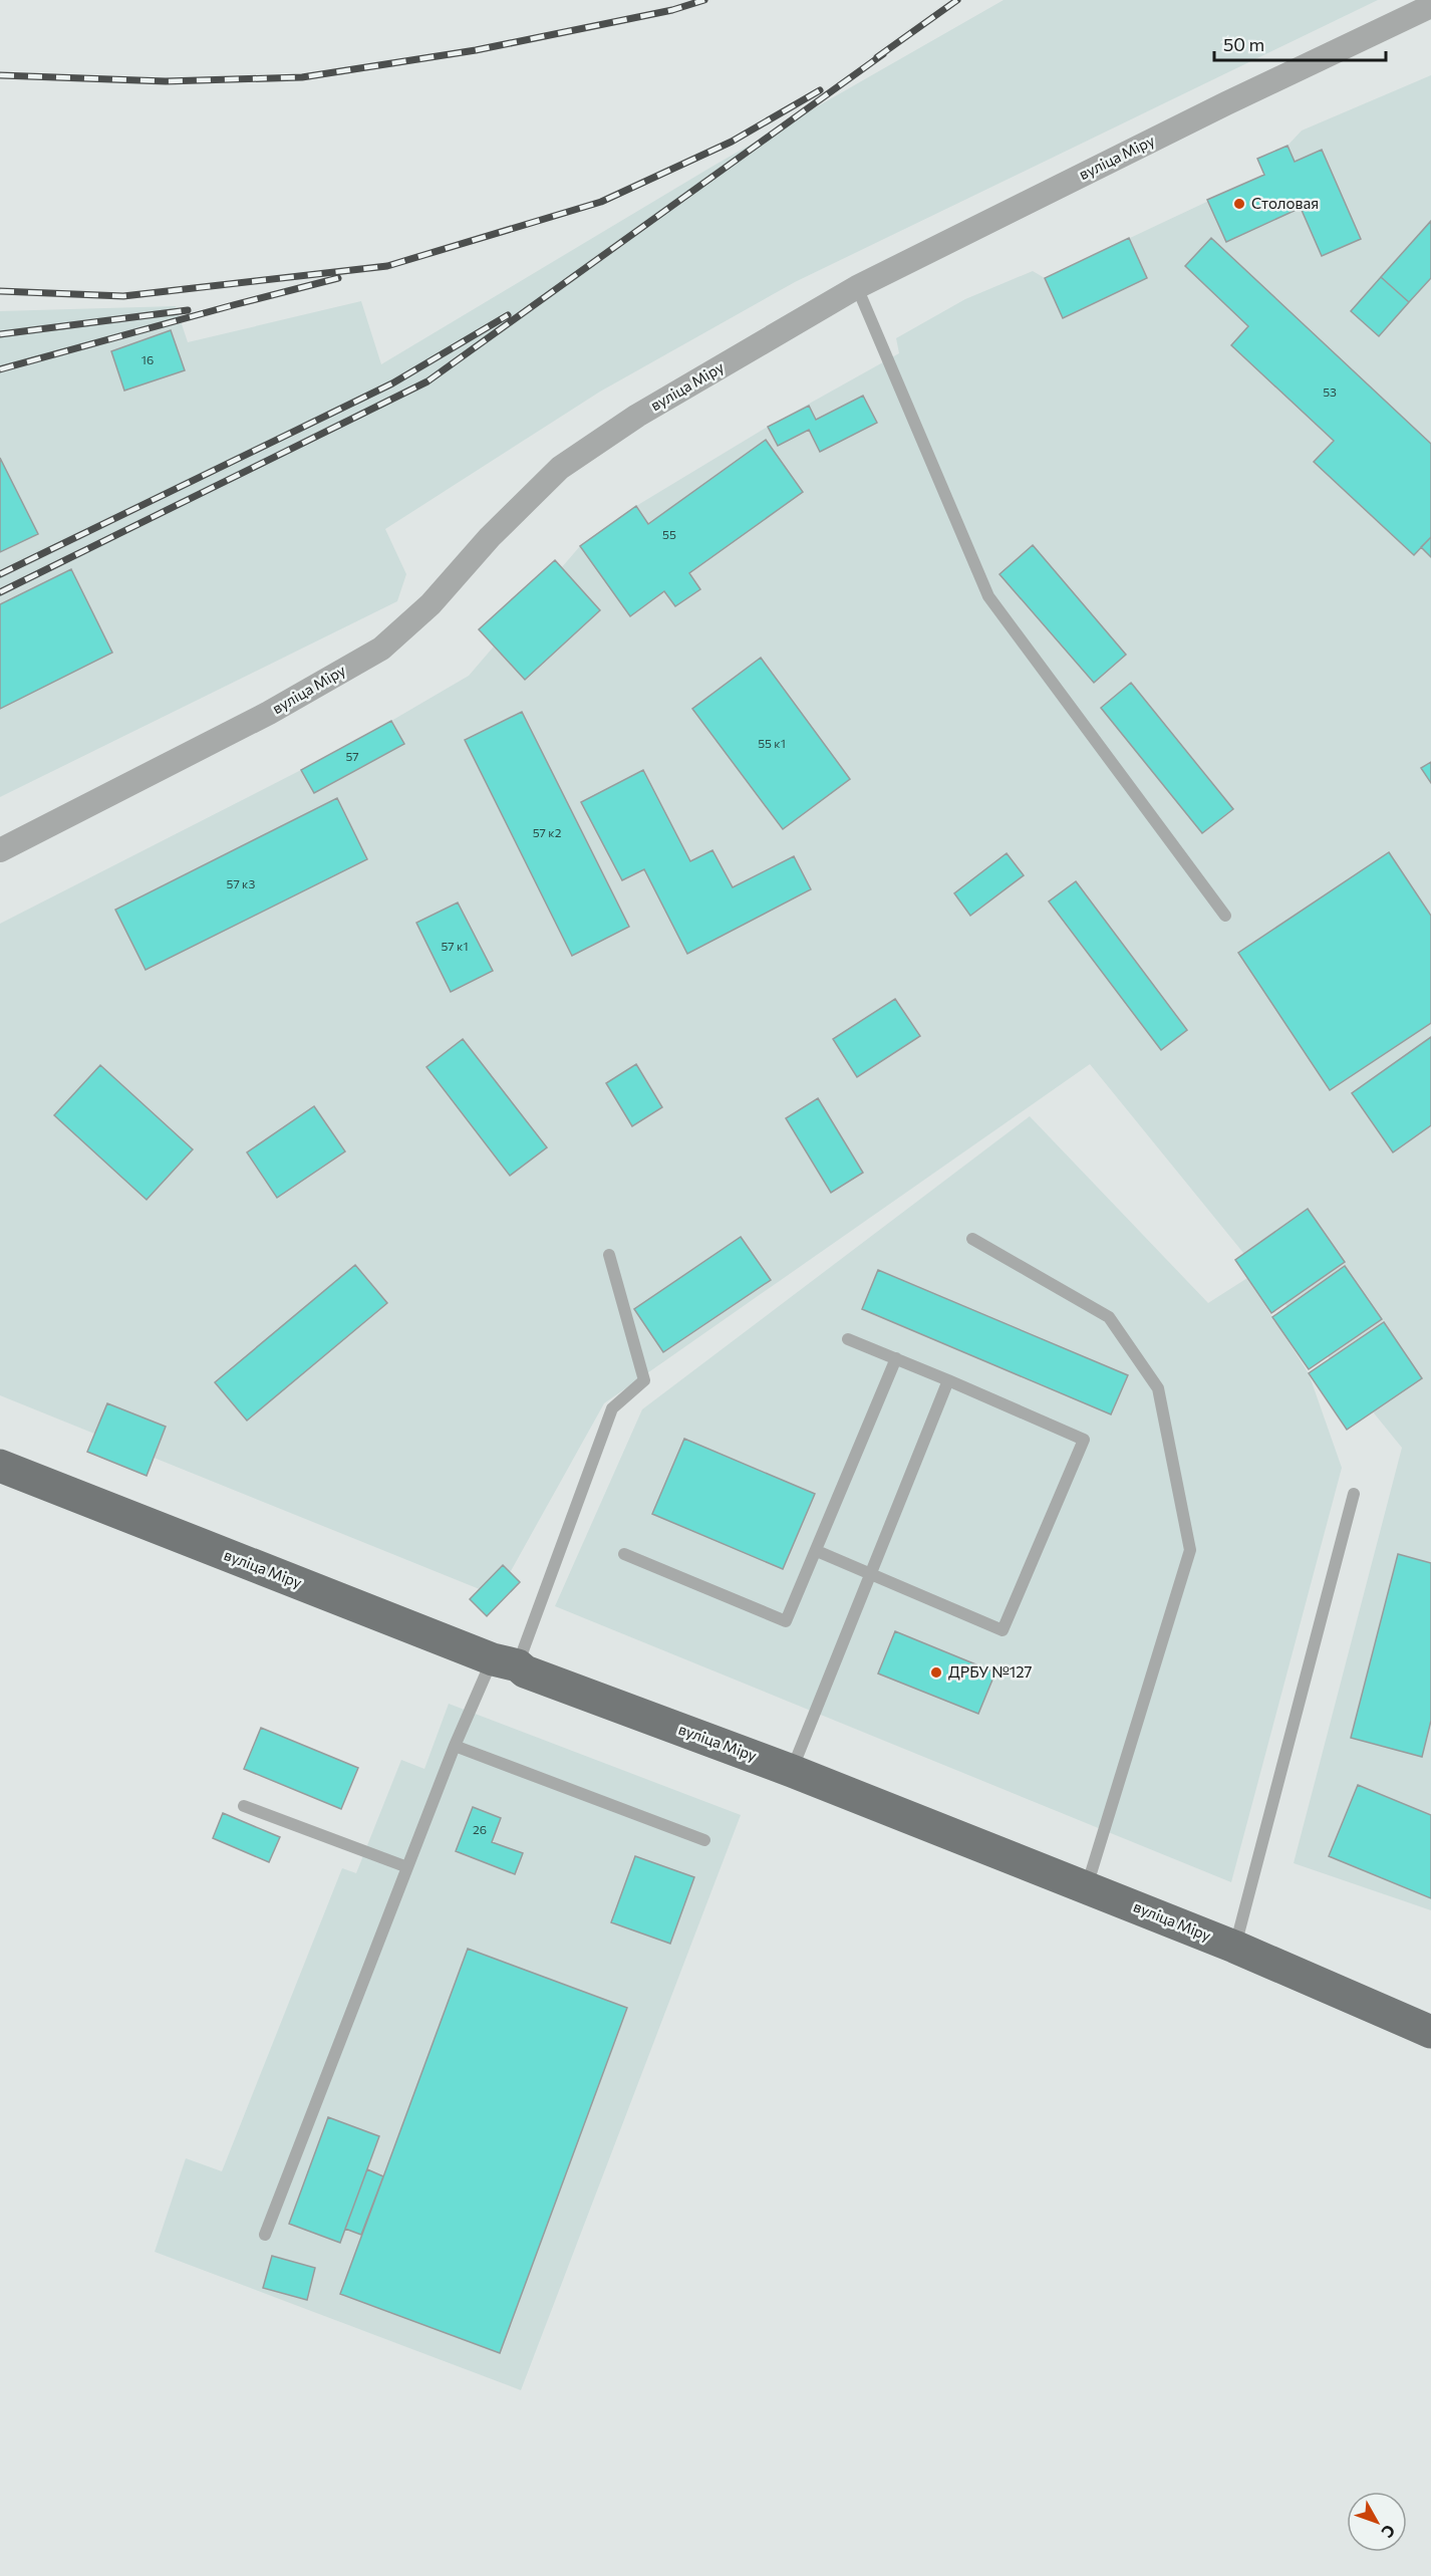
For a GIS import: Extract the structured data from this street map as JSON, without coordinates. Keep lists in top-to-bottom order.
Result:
{
  "streets": {
    "main road": ["вуліца Міру"]
  },
  "places": ["Столовая", "ДРБУ №127"],
  "house_numbers": [
    "16",
    "53",
    "55",
    "55 к1",
    "57",
    "57 к2",
    "57 к3",
    "57 к1",
    "26"
  ],
  "scale_bar": "50 m",
  "north": "bottom right"
}
